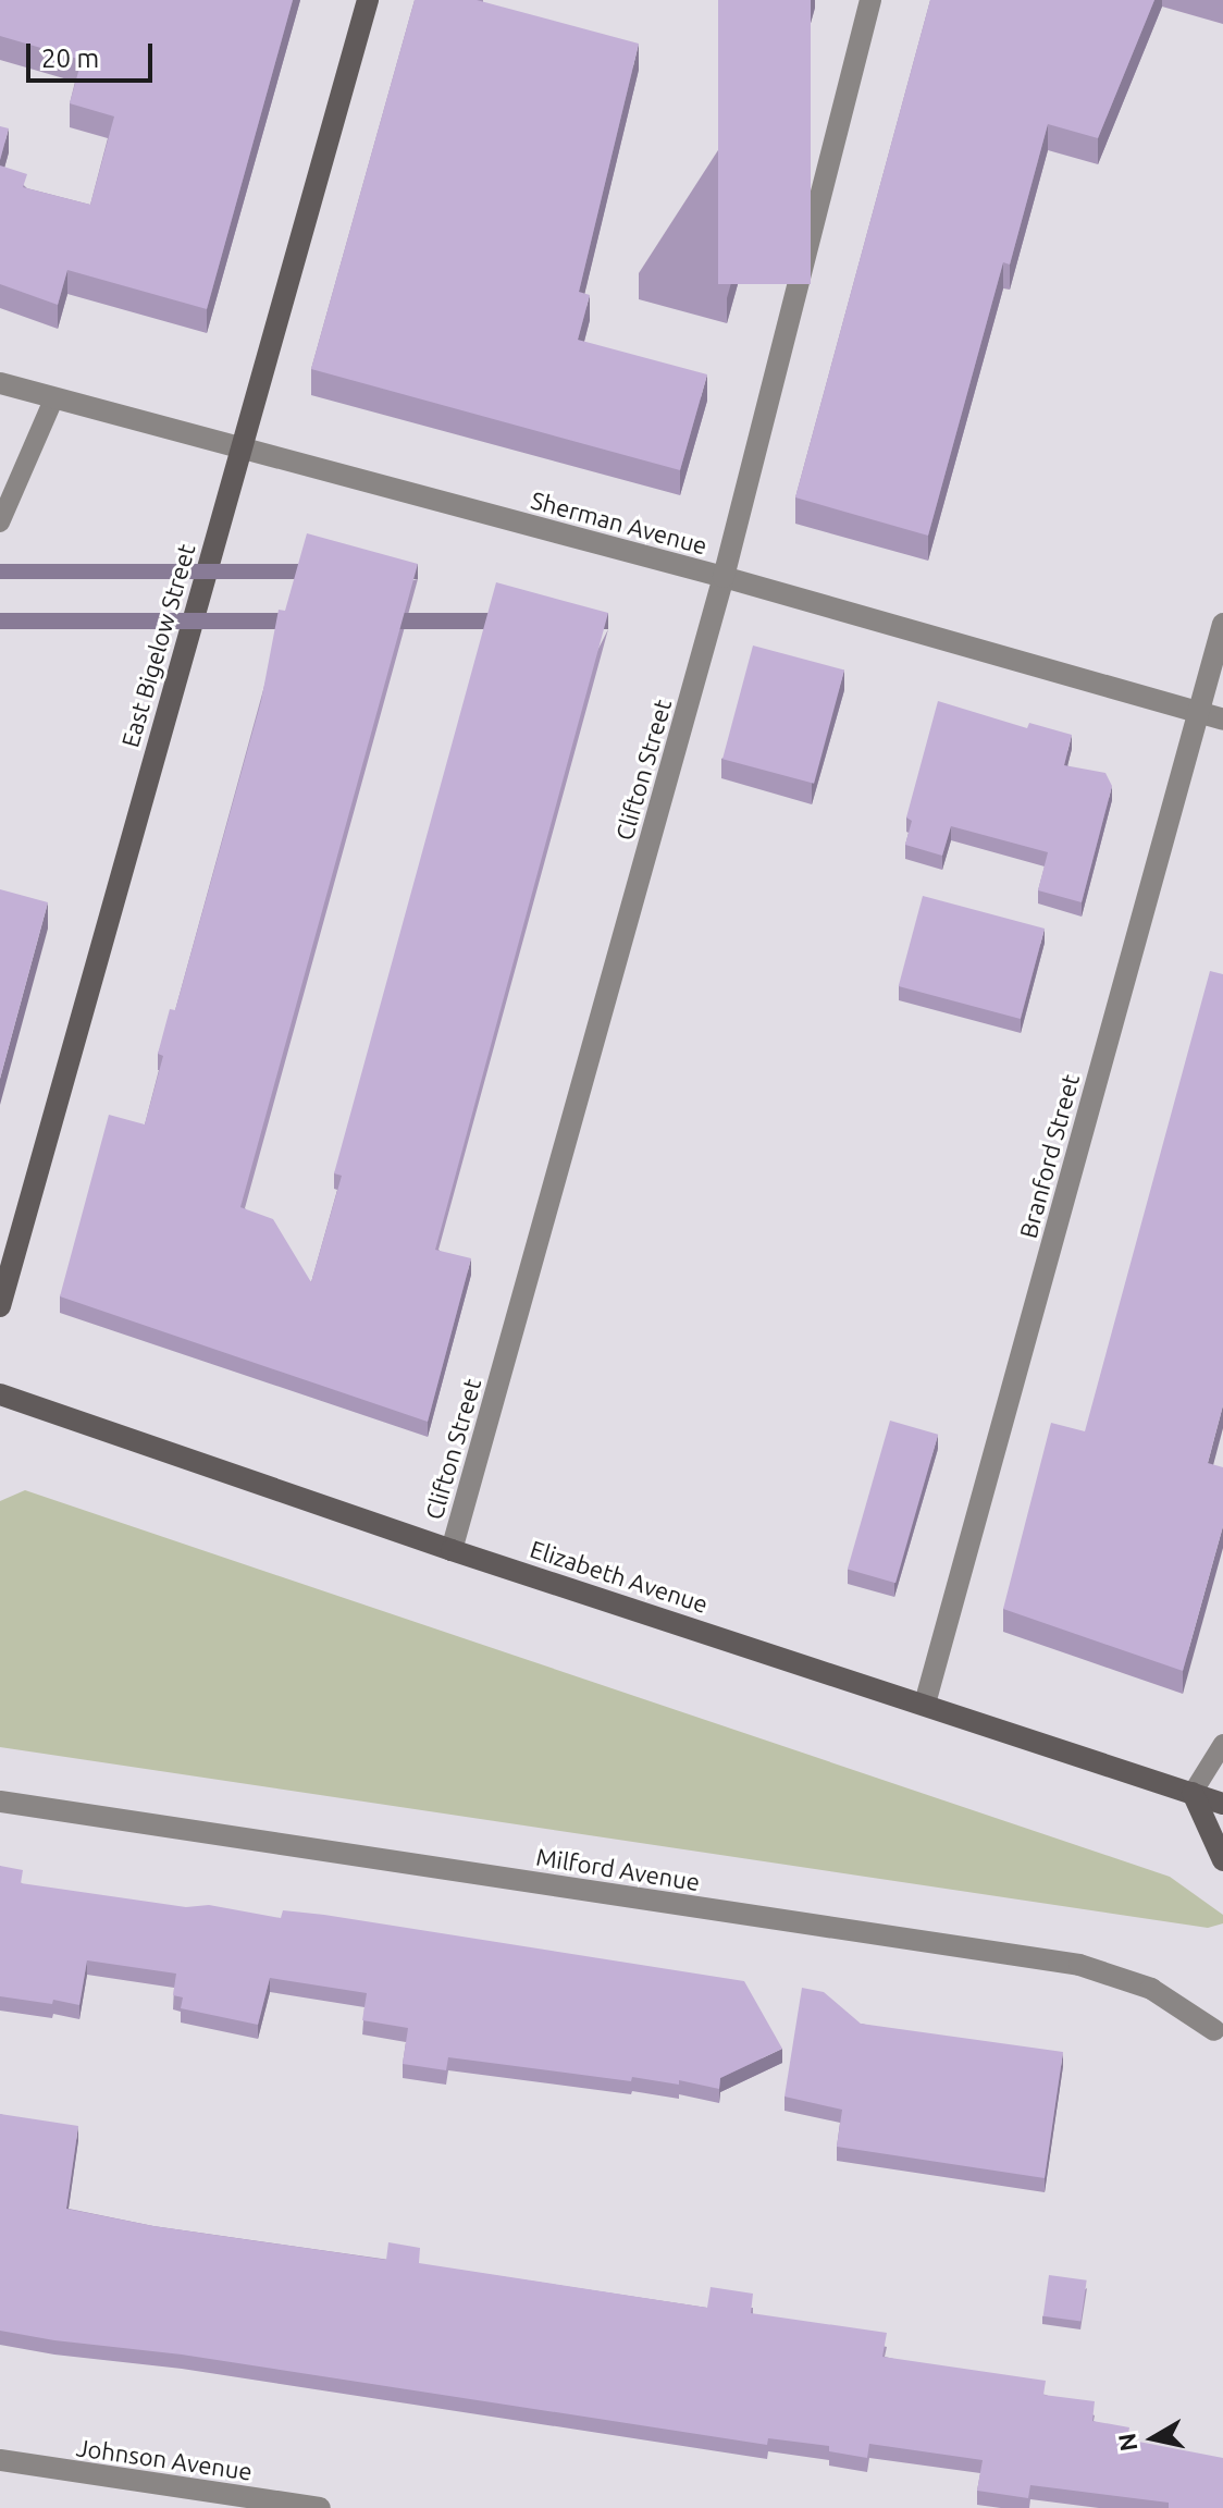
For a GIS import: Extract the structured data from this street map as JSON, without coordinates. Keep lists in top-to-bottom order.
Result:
{
  "streets": {
    "main road": ["East Bigelow Street", "Elizabeth Avenue"],
    "street": [
      "Sherman Avenue",
      "Clifton Street",
      "Branford Street",
      "Milford Avenue",
      "Johnson Avenue"
    ]
  },
  "crossings": [
    ["Sherman Avenue", "East Bigelow Street"],
    ["Sherman Avenue", "Clifton Street"],
    ["Sherman Avenue", "Branford Street"],
    ["Clifton Street", "Elizabeth Avenue"],
    ["Branford Street", "Elizabeth Avenue"]
  ],
  "scale_bar": "20 m",
  "north": "left"
}
